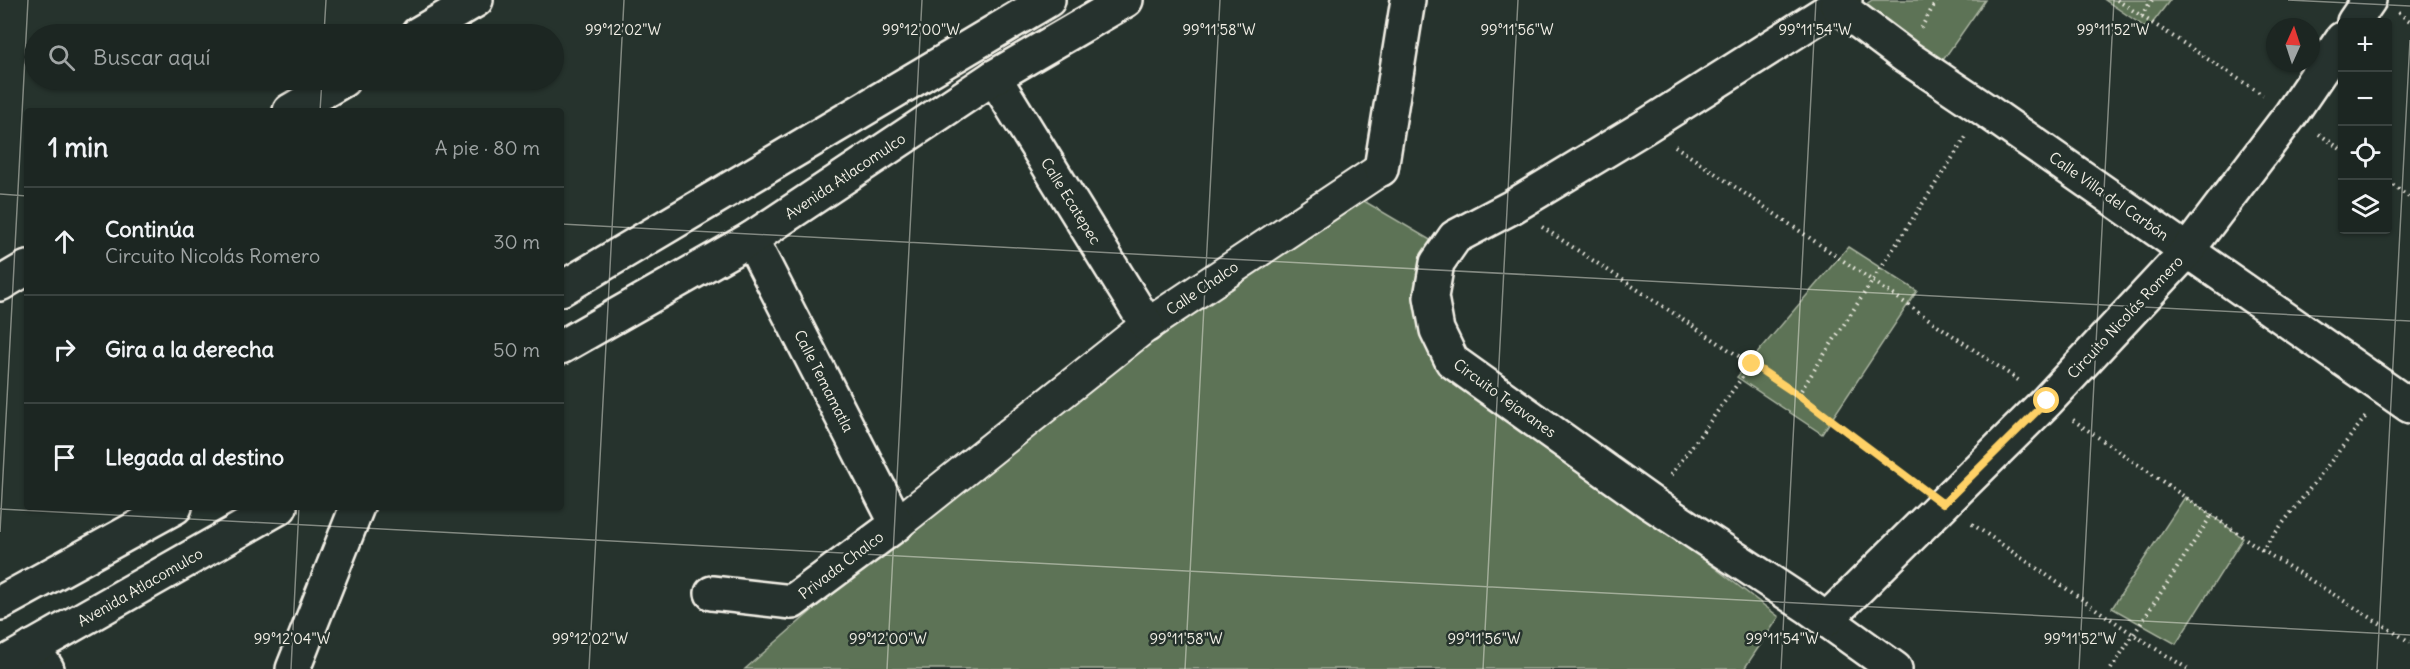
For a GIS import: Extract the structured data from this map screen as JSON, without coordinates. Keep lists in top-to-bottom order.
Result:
{
  "streets": {
    "street": [
      "Avenida Atlacomulco",
      "Calle Villa del Carbón",
      "Calle Ecatepec",
      "Calle Chalco",
      "Circuito Nicolás Romero",
      "Calle Temamatla",
      "Circuito Tejavanes",
      "Privada Chalco"
    ]
  },
  "crossings": [
    ["Avenida Atlacomulco", "Calle Ecatepec"],
    ["Avenida Atlacomulco", "Calle Temamatla"],
    ["Calle Villa del Carbón", "Circuito Nicolás Romero"],
    ["Calle Villa del Carbón", "Circuito Tejavanes"],
    ["Calle Ecatepec", "Calle Chalco"],
    ["Calle Chalco", "Calle Temamatla"],
    ["Calle Chalco", "Privada Chalco"],
    ["Circuito Nicolás Romero", "Circuito Tejavanes"],
    ["Calle Temamatla", "Privada Chalco"]
  ],
  "north": "top",
  "page": {
    "map_buttons": ["+", "−"],
    "search": "Buscar aquí",
    "heading": ["1 min", "A pie · 80 m"],
    "list": [
      ["Continúa", "Circuito Nicolás Romero", "30 m"],
      ["Gira a la derecha", "50 m"],
      "Llegada al destino"
    ]
  },
  "coordinates": [
    "99°12'02\"W",
    "99°12'00\"W",
    "99°11'58\"W",
    "99°11'56\"W",
    "99°11'54\"W",
    "99°11'52\"W",
    "99°12'04\"W"
  ]
}
